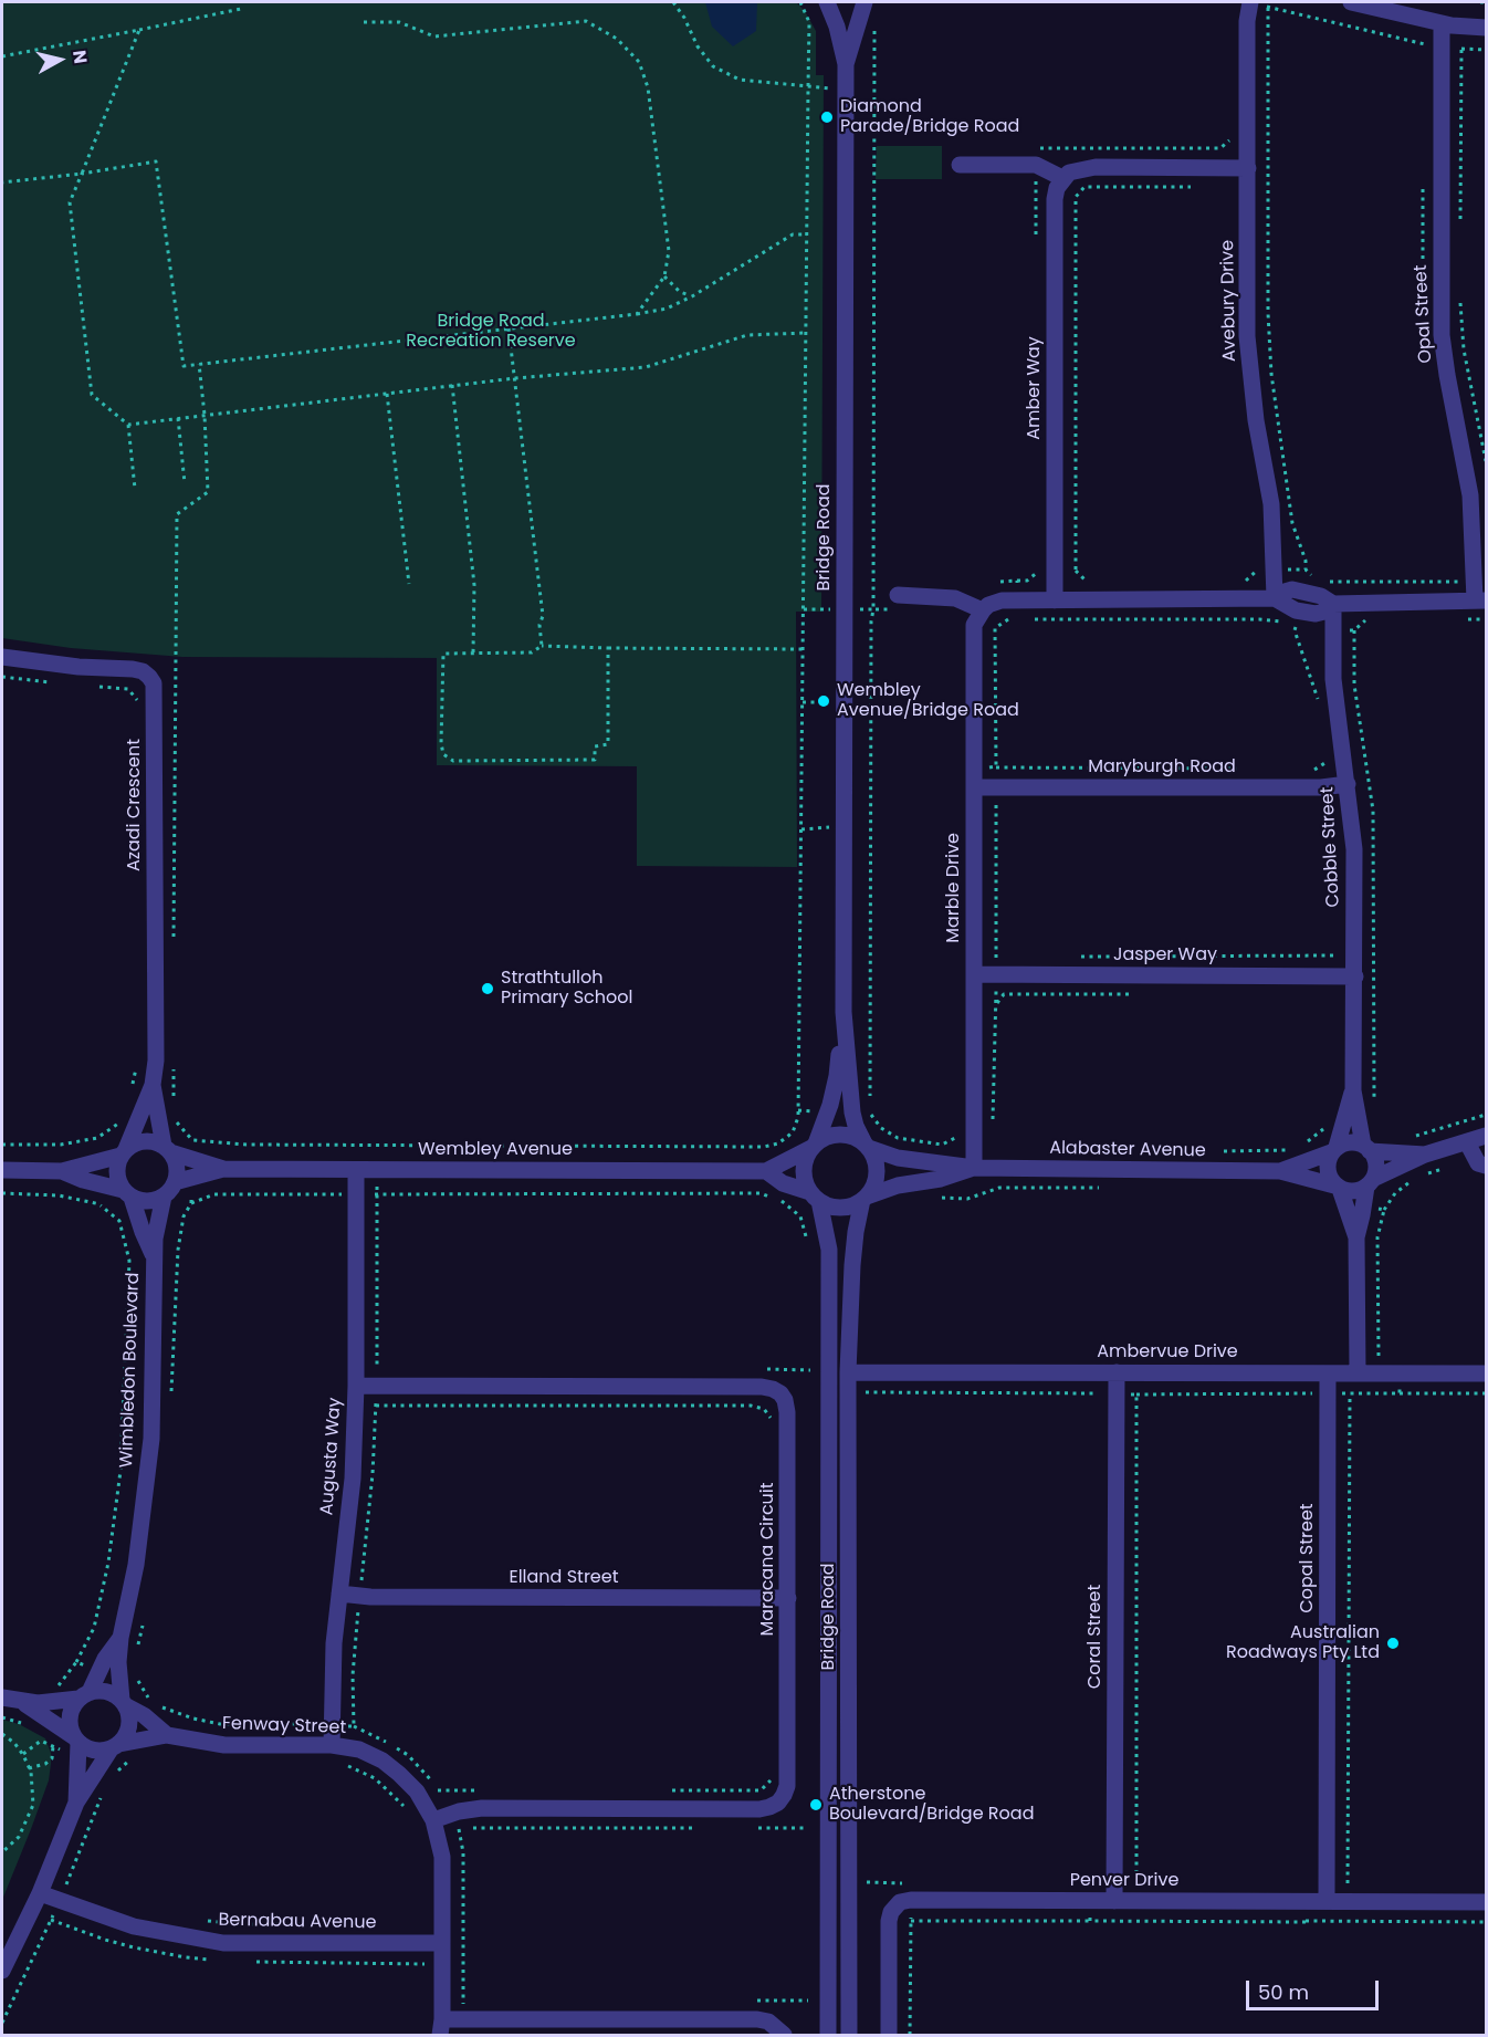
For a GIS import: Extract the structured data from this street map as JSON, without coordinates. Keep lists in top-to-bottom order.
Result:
{
  "streets": {
    "street": [
      "Avebury Drive",
      "Opal Street",
      "Amber Way",
      "Bridge Road",
      "Maryburgh Road",
      "Azadi Crescent",
      "Cobble Street",
      "Marble Drive",
      "Jasper Way",
      "Wembley Avenue",
      "Alabaster Avenue",
      "Ambervue Drive",
      "Wimbledon Boulevard",
      "Augusta Way",
      "Copal Street",
      "Maracana Circuit",
      "Elland Street",
      "Coral Street",
      "Fenway Street",
      "Penver Drive",
      "Bernabau Avenue"
    ]
  },
  "crossings": [
    ["Bridge Road", "Wembley Avenue"],
    ["Bridge Road", "Alabaster Avenue"],
    ["Bridge Road", "Ambervue Drive"],
    ["Maryburgh Road", "Cobble Street"],
    ["Maryburgh Road", "Marble Drive"],
    ["Azadi Crescent", "Wembley Avenue"],
    ["Azadi Crescent", "Wimbledon Boulevard"],
    ["Cobble Street", "Jasper Way"],
    ["Cobble Street", "Alabaster Avenue"],
    ["Marble Drive", "Jasper Way"],
    ["Marble Drive", "Alabaster Avenue"],
    ["Wembley Avenue", "Alabaster Avenue"],
    ["Wembley Avenue", "Wimbledon Boulevard"],
    ["Wembley Avenue", "Augusta Way"],
    ["Ambervue Drive", "Copal Street"],
    ["Ambervue Drive", "Coral Street"],
    ["Wimbledon Boulevard", "Fenway Street"],
    ["Augusta Way", "Maracana Circuit"],
    ["Augusta Way", "Elland Street"],
    ["Augusta Way", "Fenway Street"],
    ["Copal Street", "Penver Drive"],
    ["Maracana Circuit", "Elland Street"],
    ["Maracana Circuit", "Fenway Street"],
    ["Coral Street", "Penver Drive"],
    ["Fenway Street", "Bernabau Avenue"]
  ],
  "parks": ["Bridge Road Recreation Reserve"],
  "places": [
    "Diamond Parade/Bridge Road",
    "Wembley Avenue/Bridge Road",
    "Strathtulloh Primary School",
    "Australian Roadways Pty Ltd",
    "Atherstone Boulevard/Bridge Road"
  ],
  "scale_bar": "50 m",
  "north": "right"
}
